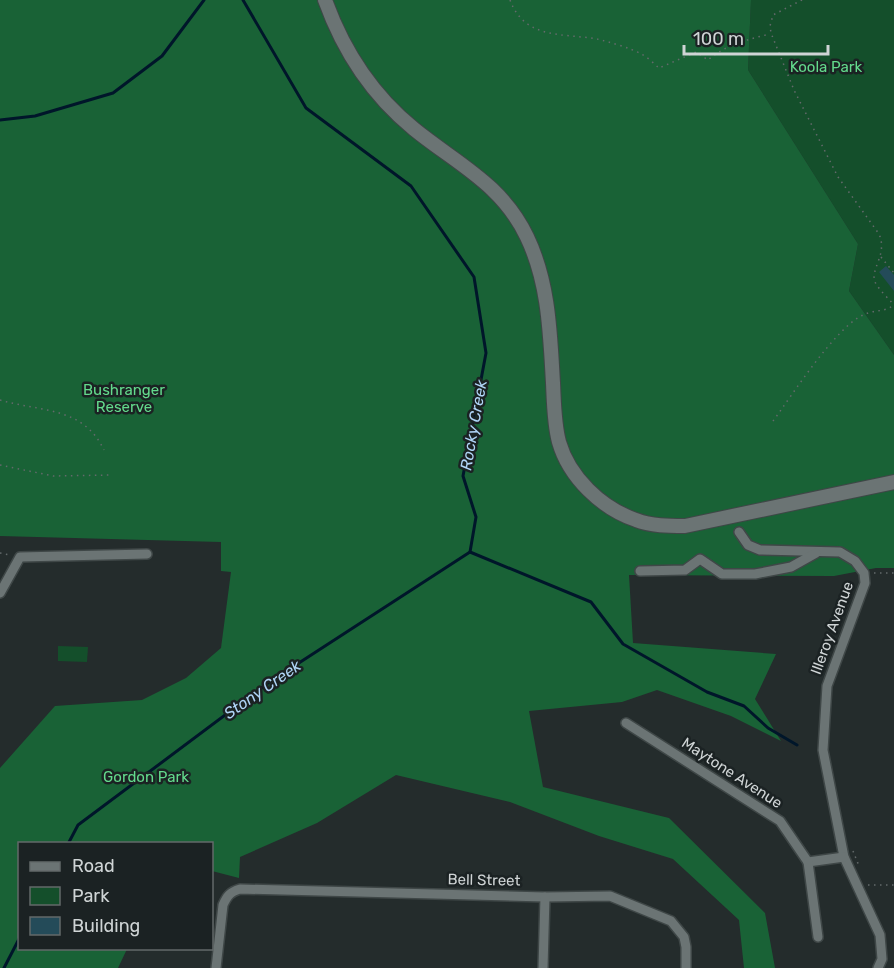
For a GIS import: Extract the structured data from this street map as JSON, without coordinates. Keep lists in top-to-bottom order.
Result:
{
  "streets": {
    "street": ["Illeroy Avenue", "Maytone Avenue", "Bell Street"]
  },
  "water": ["Rocky Creek", "Stony Creek"],
  "parks": ["Koola Park", "Bushranger Reserve", "Gordon Park"],
  "legend": ["Road", "Park", "Building"],
  "scale_bar": "100 m"
}
